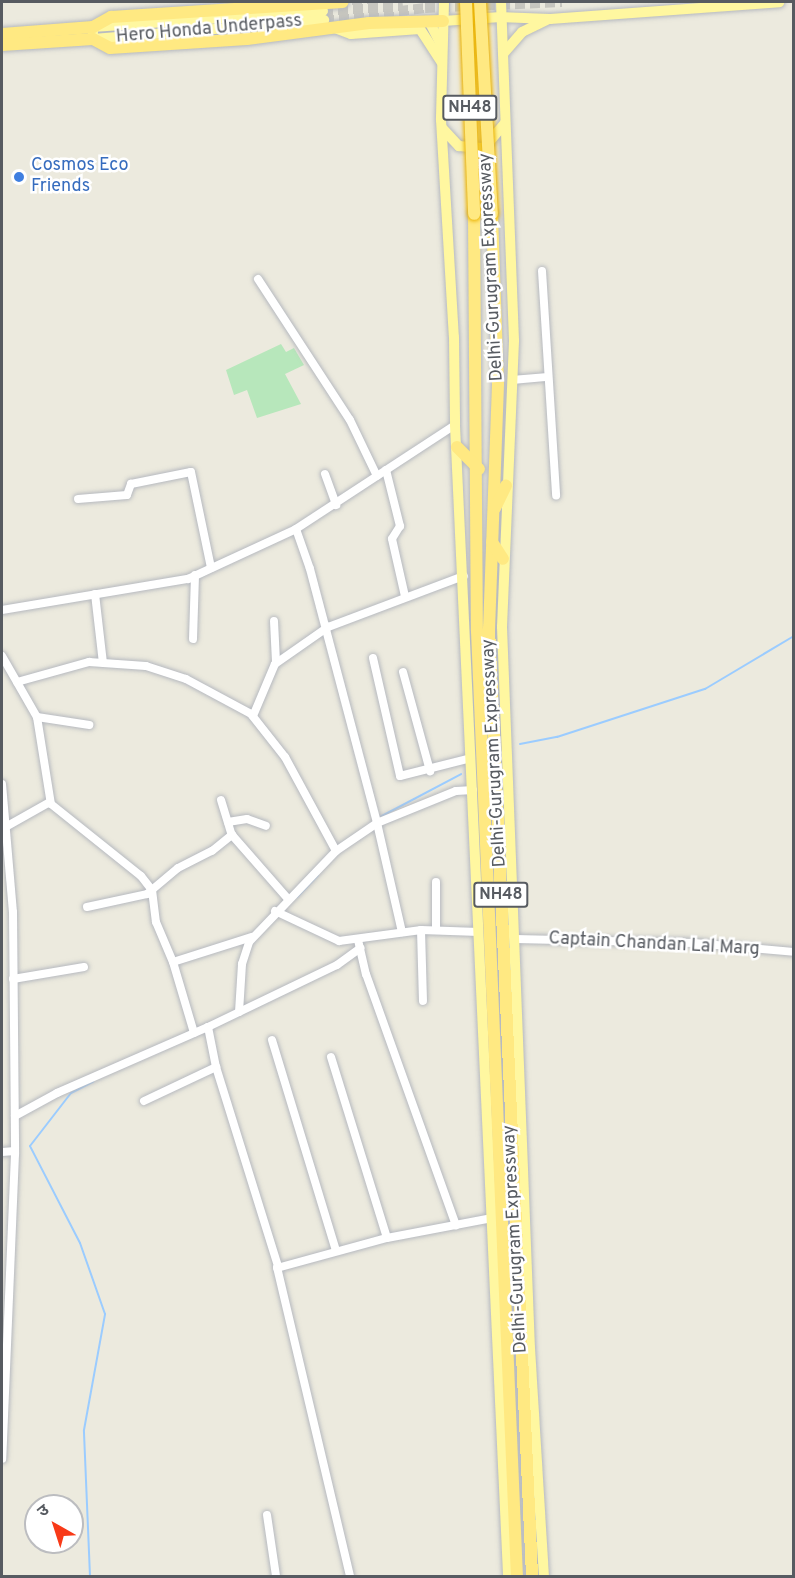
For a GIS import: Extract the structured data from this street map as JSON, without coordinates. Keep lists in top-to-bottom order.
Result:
{
  "streets": {
    "highway": ["NH48", "Delhi-Gurugram Expressway"],
    "main road": ["Hero Honda Underpass"],
    "street": ["Captain Chandan Lal Marg"]
  },
  "places": ["Cosmos Eco Friends"],
  "north": "top left"
}
